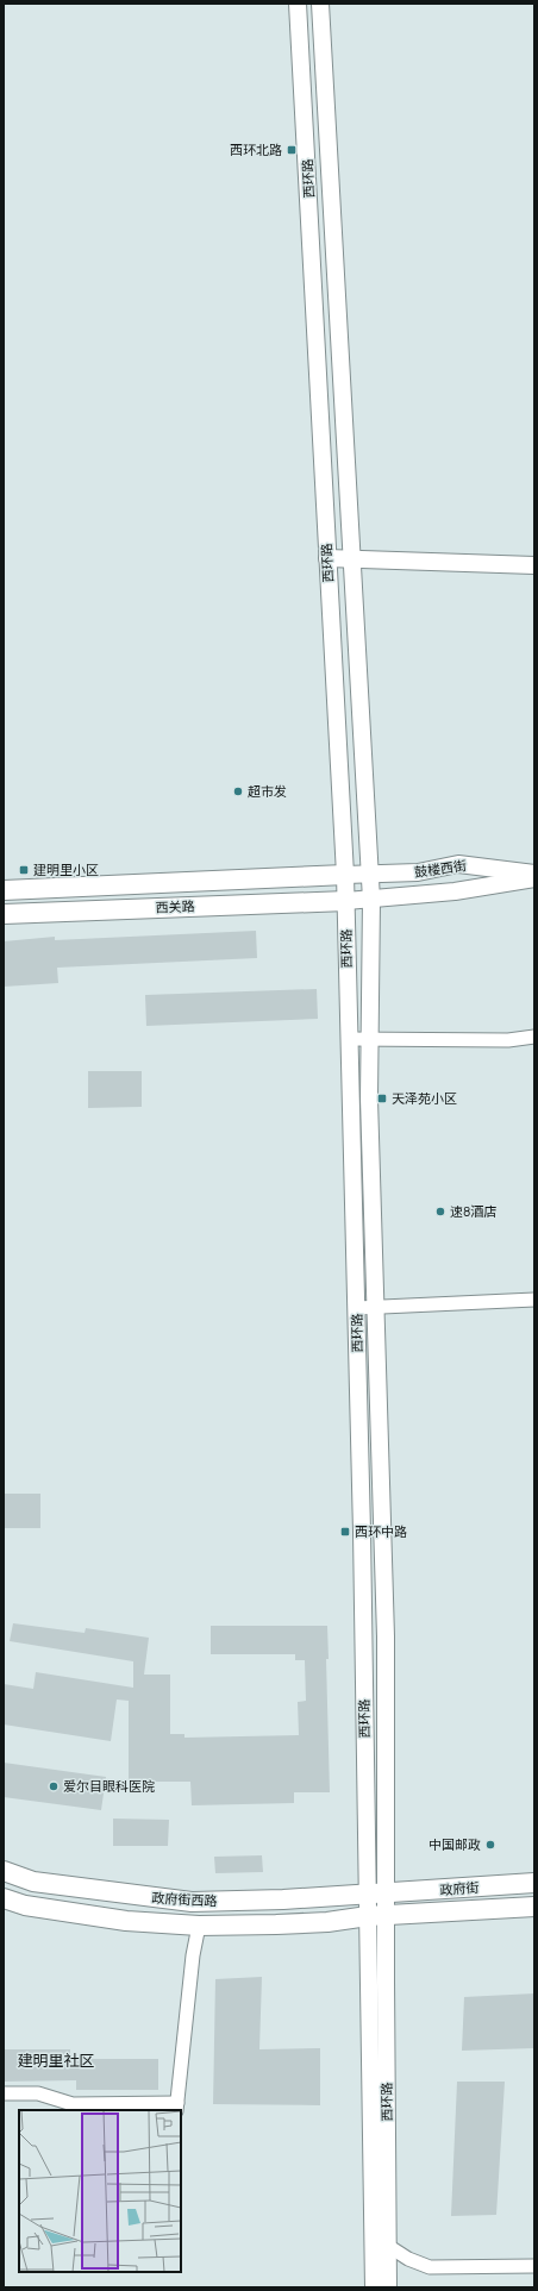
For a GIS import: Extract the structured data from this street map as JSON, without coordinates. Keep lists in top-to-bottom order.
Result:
{
  "streets": {
    "main road": ["西关路", "政府街", "政府街西路"],
    "street": ["西环路", "鼓楼西街"]
  },
  "crossings": [
    ["西环路", "鼓楼西街"],
    ["西环路", "西关路"],
    ["西环路", "政府街"],
    ["西环路", "政府街西路"],
    ["鼓楼西街", "西关路"],
    ["政府街", "政府街西路"]
  ],
  "districts": ["建明里社区"],
  "places": {
    "transit": [
      "西环北路",
      "建明里小区",
      "天泽苑小区",
      "西环中路"
    ],
    "other": [
      "超市发",
      "速8酒店",
      "爱尔目眼科医院",
      "中国邮政"
    ]
  }
}
